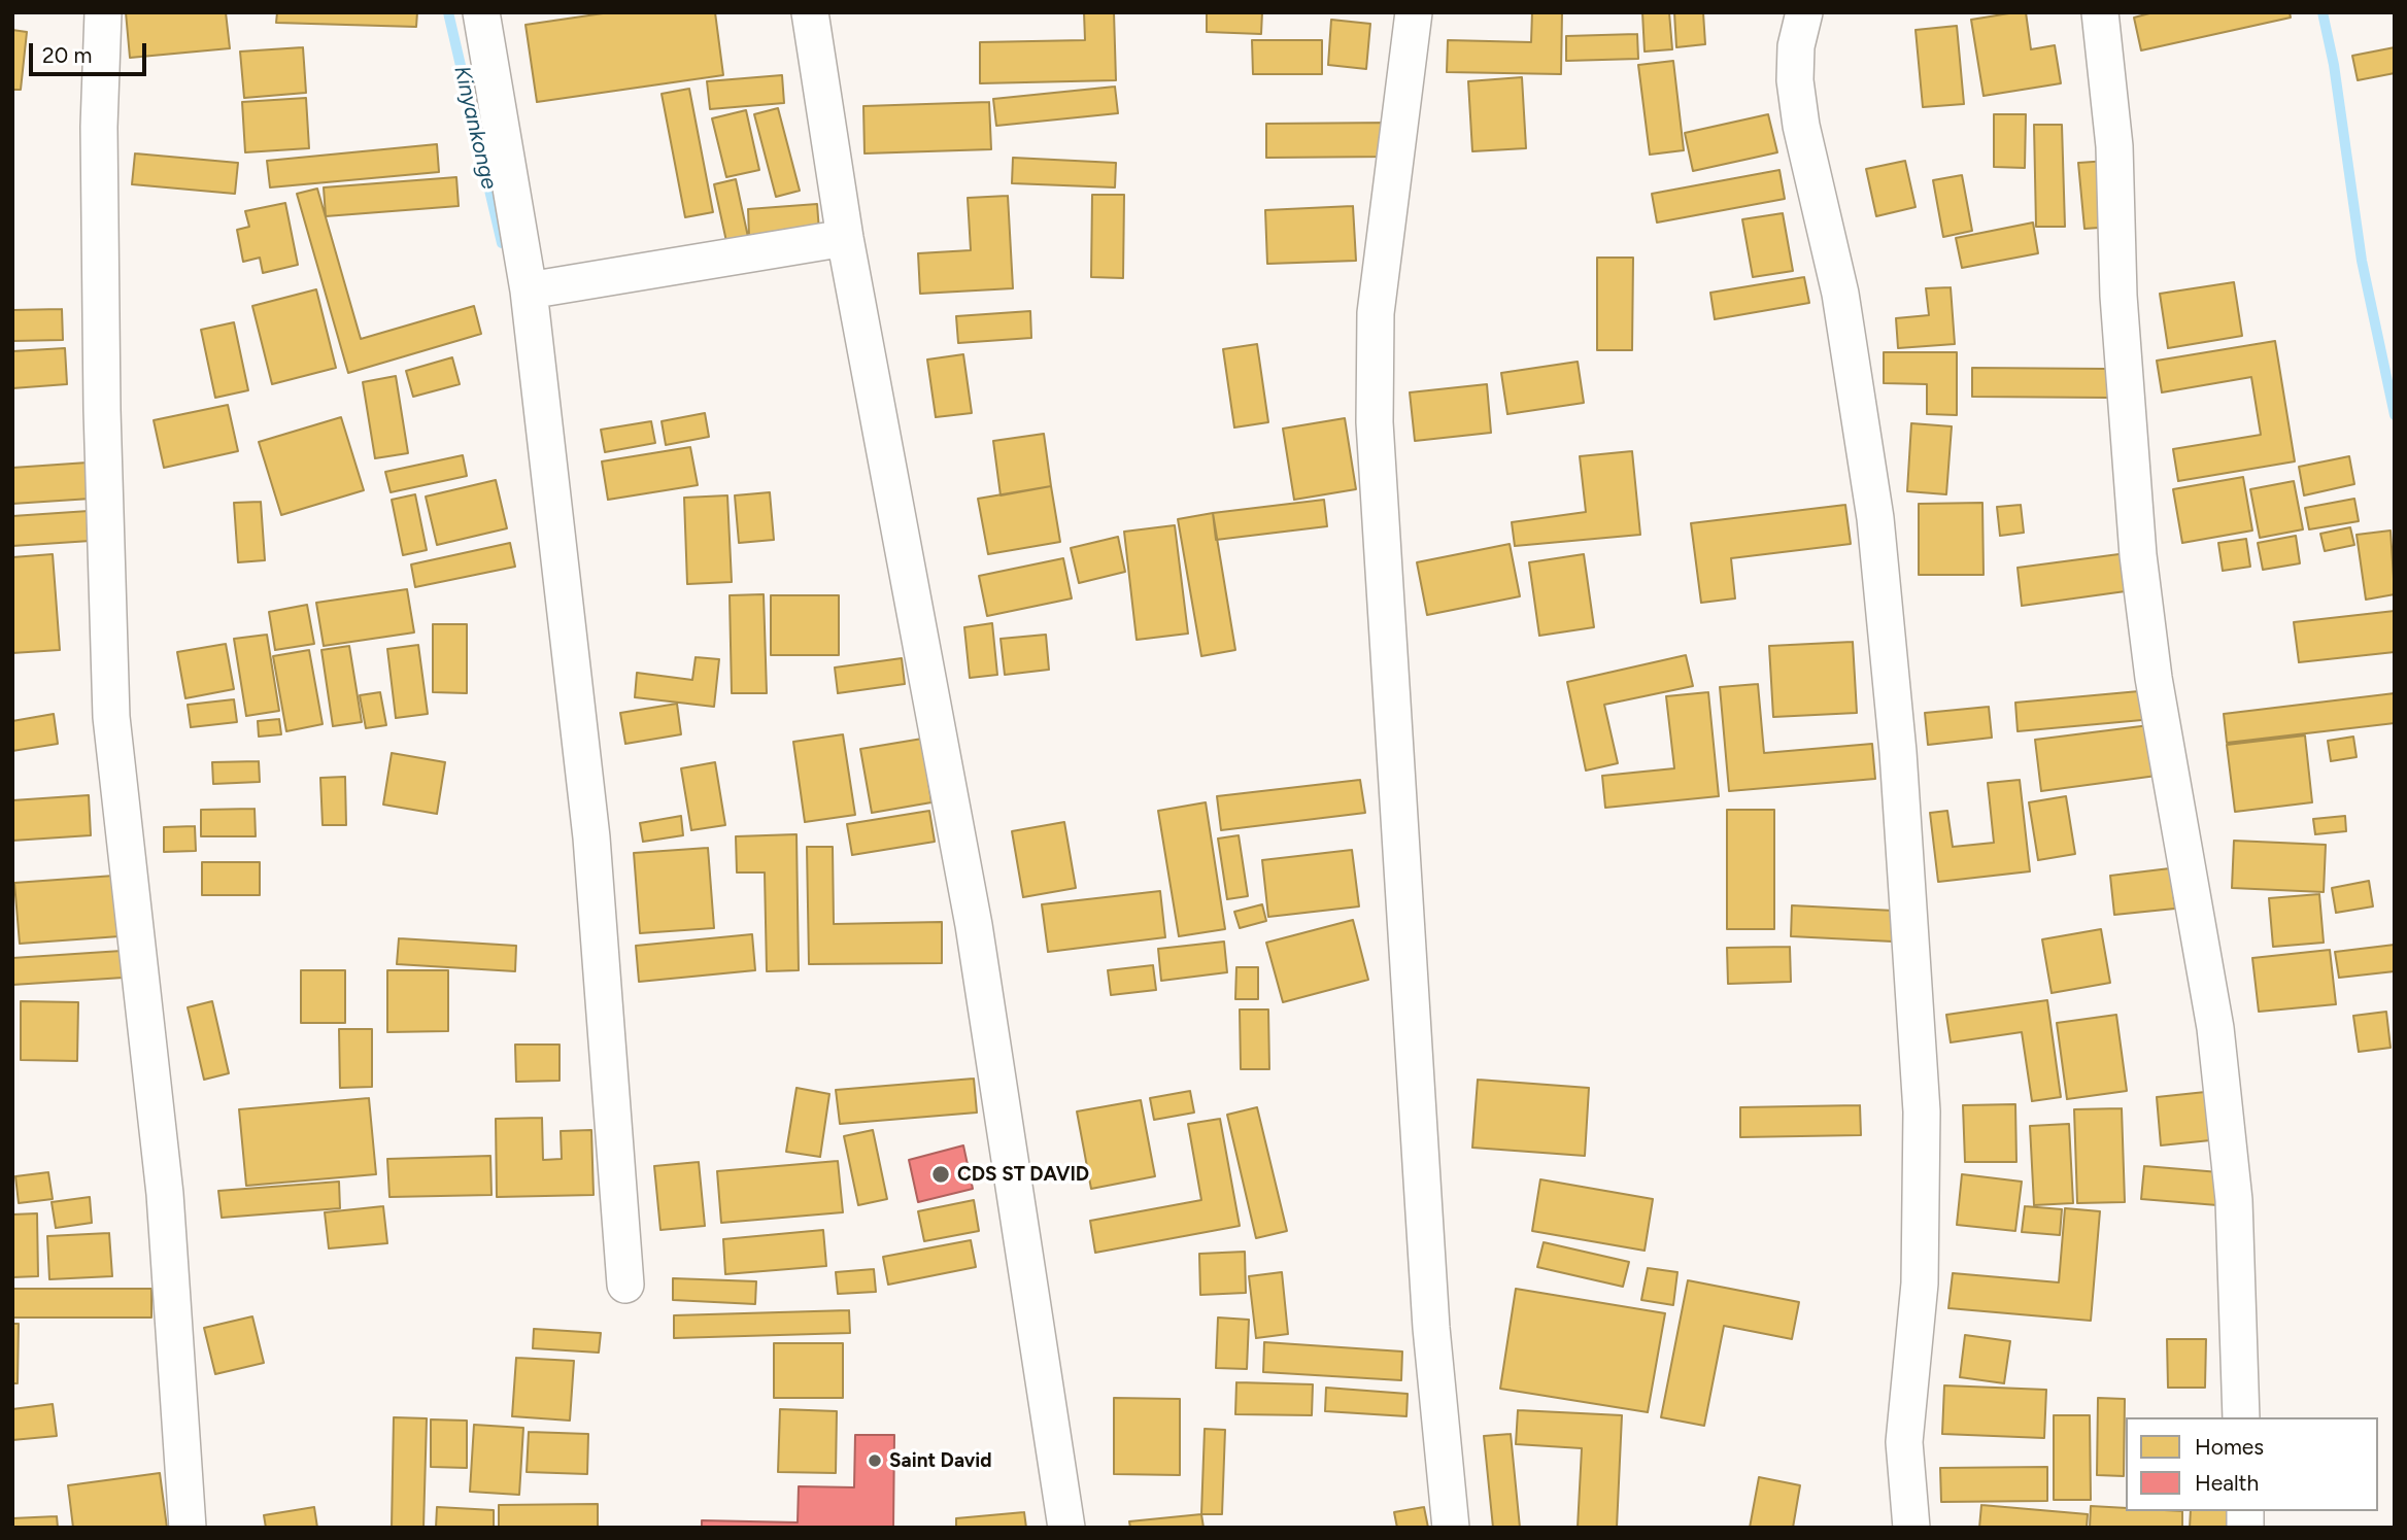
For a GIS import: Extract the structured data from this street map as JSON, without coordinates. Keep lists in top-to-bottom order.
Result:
{
  "water": ["Kinyankonge"],
  "places": ["CDS ST DAVID", "Saint David"],
  "legend": ["Homes", "Health"],
  "scale_bar": "20 m"
}
